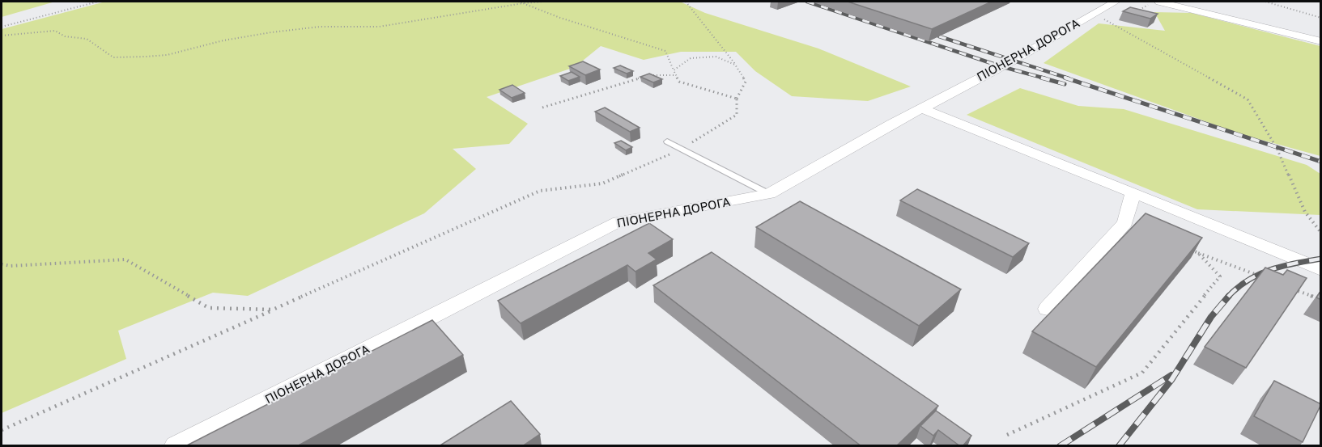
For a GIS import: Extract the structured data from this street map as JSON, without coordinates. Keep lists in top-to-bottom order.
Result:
{
  "streets": {
    "street": ["ПІОНЕРНА ДОРОГА"]
  }
}
